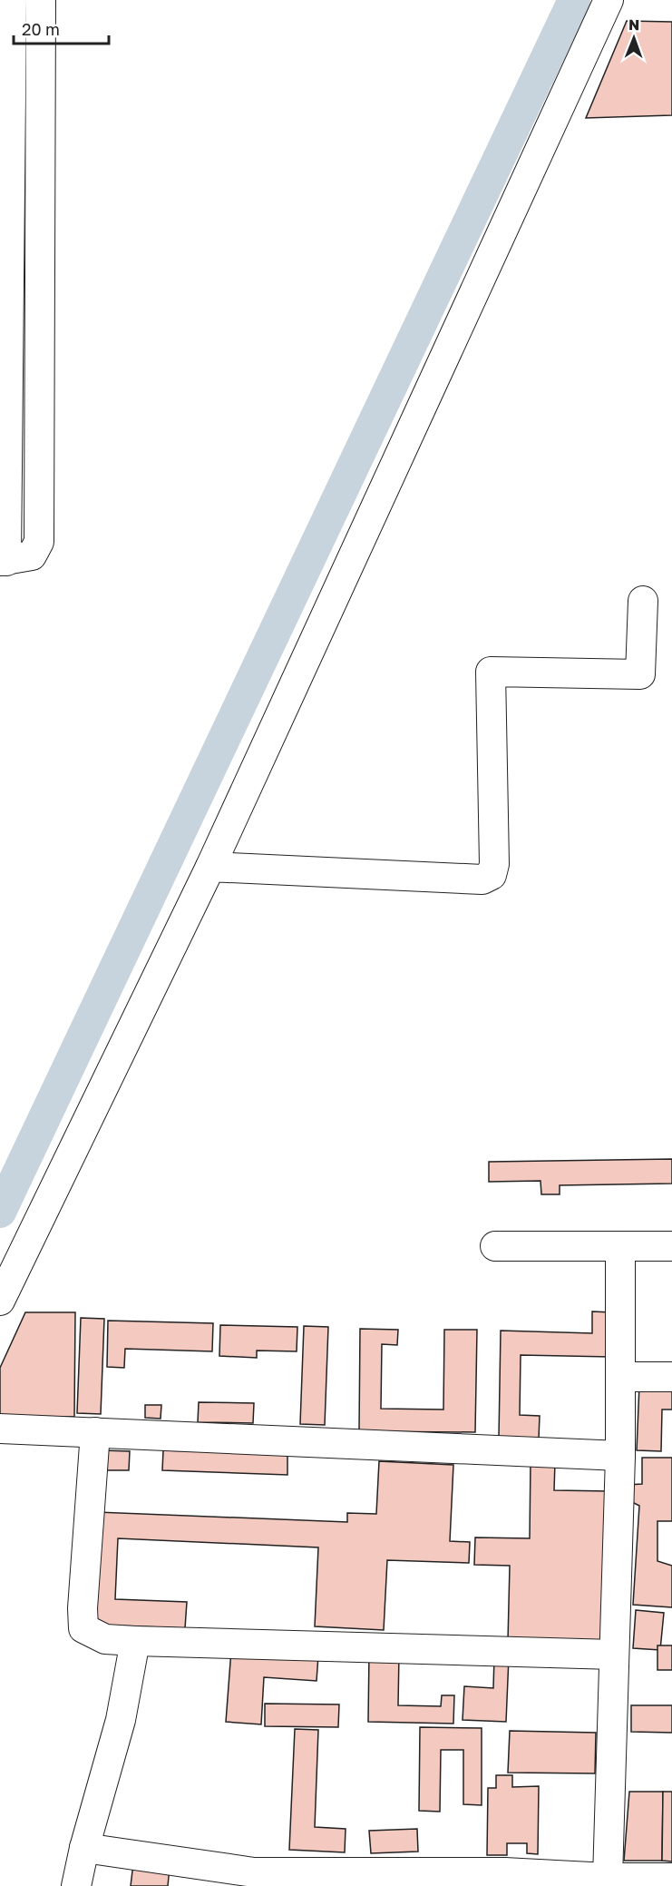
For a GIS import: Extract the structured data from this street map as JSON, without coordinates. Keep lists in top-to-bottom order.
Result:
{
  "scale_bar": "20 m",
  "north": "top"
}
